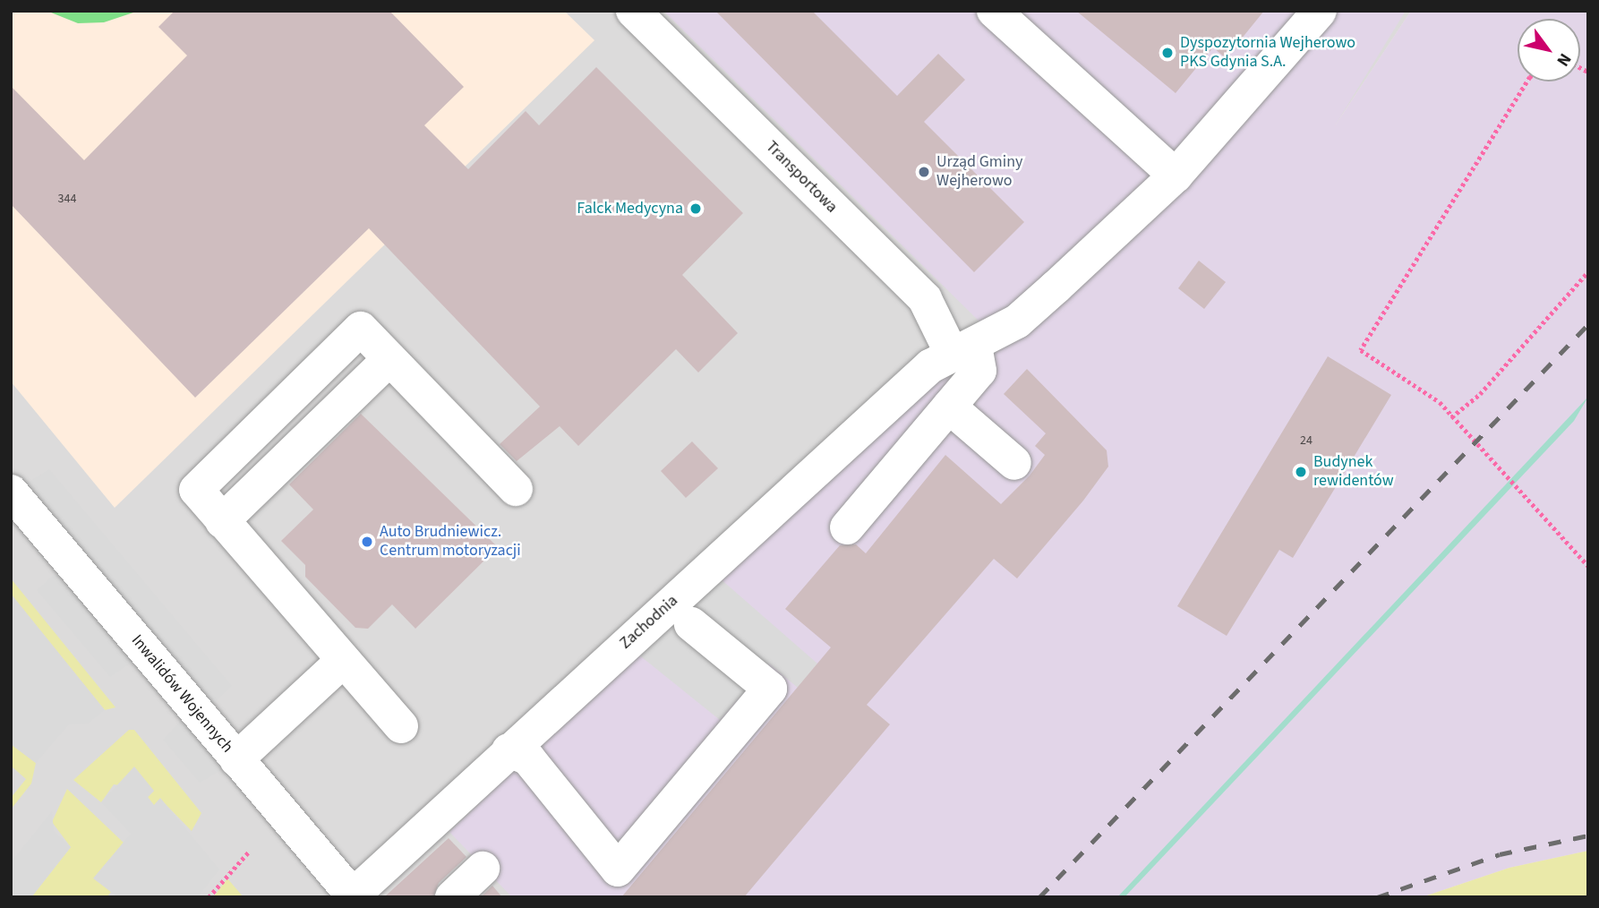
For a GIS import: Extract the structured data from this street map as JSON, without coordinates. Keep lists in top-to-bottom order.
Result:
{
  "streets": {
    "street": ["Transportowa", "Zachodnia", "Inwalidów Wojennych"]
  },
  "crossings": [
    ["Transportowa", "Zachodnia"],
    ["Zachodnia", "Inwalidów Wojennych"]
  ],
  "places": [
    "Dyspozytornia Wejherowo PKS Gdynia S.A.",
    "Urząd Gminy Wejherowo",
    "Falck Medycyna",
    "Budynek rewidentów",
    "Auto Brudniewicz. Centrum motoryzacji"
  ],
  "house_numbers": ["344", "24"],
  "north": "bottom right"
}
